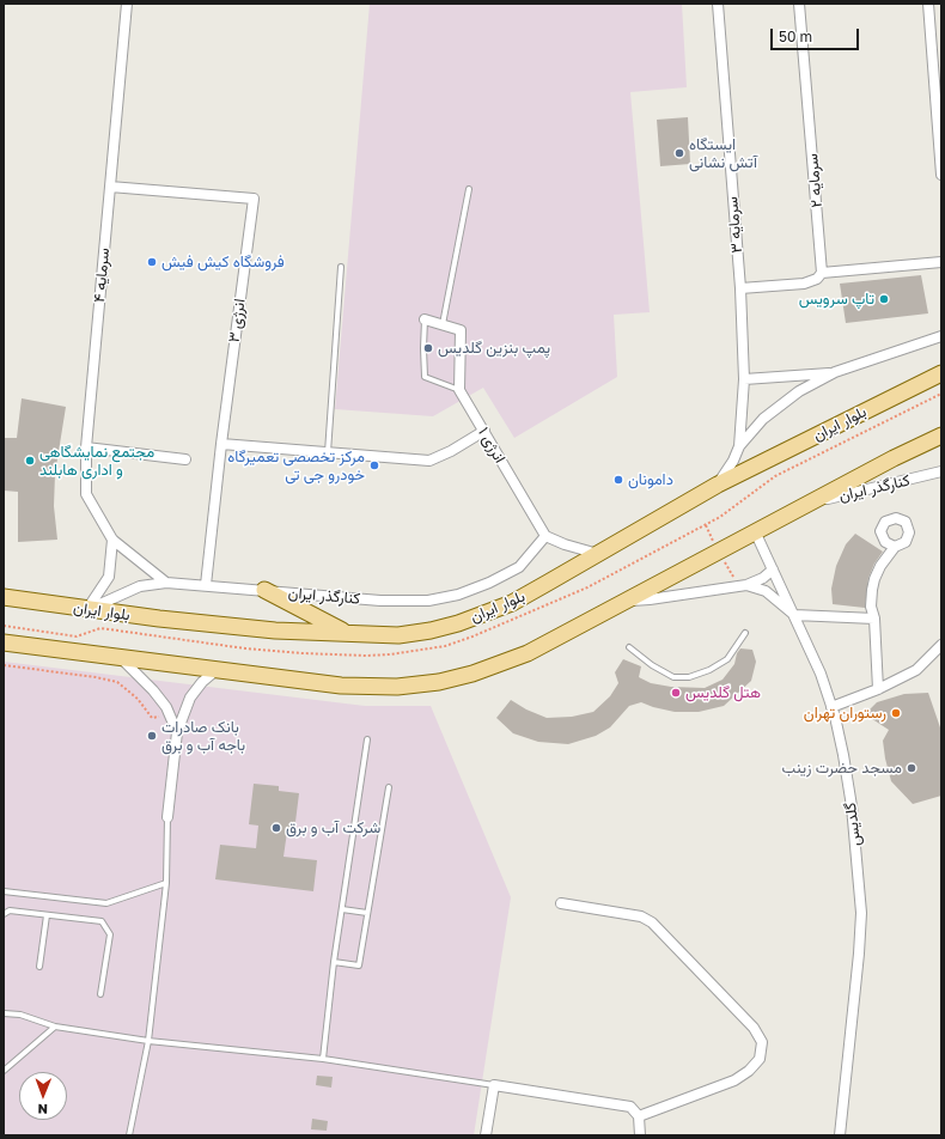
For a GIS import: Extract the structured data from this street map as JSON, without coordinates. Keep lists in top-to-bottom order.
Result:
{
  "streets": {
    "main road": ["بلوار ایران"],
    "street": [
      "سرمایه ۲",
      "سرمایه ۳",
      "سرمایه ۴",
      "انرژی ۳",
      "انرژی ۱",
      "کنارگذر ایران",
      "گلدیس"
    ]
  },
  "crossings": [
    ["سرمایه ۴", "انرژی ۳"],
    ["انرژی ۳", "کنارگذر ایران"],
    ["بلوار ایران", "کنارگذر ایران"],
    ["انرژی ۱", "کنارگذر ایران"]
  ],
  "places": [
    "ایستگاه آتش نشانی",
    "فروشگاه کیش فیش",
    "تاپ سرویس",
    "پمپ بنزین گلدیس",
    "مجتمع نمایشگاهی و اداری هابلند",
    "مرکز تخصصی تعمیرگاه خودرو جی تی",
    "دامونان",
    "هتل گلدیس",
    "رستوران تهران",
    "بانک صادرات باجه آب و برق",
    "مسجد حضرت زینب",
    "شرکت آب و برق"
  ],
  "scale_bar": "50 m",
  "north": "bottom"
}
